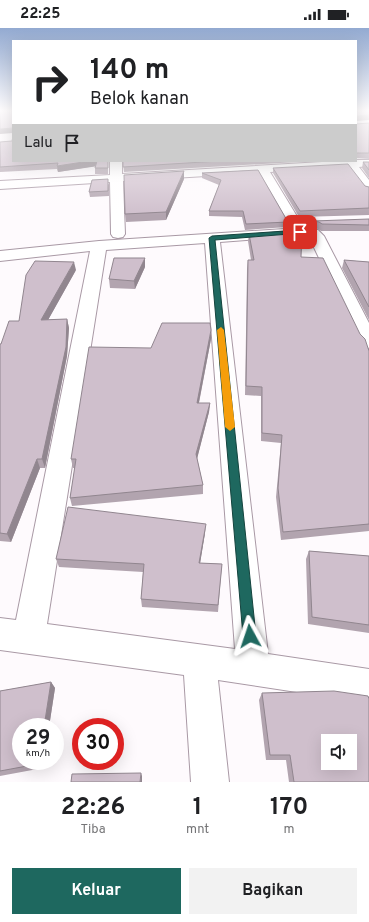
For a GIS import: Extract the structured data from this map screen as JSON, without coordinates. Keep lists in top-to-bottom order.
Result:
{
  "page": {
    "status": "22:25",
    "turn": ["140 m", "Belok kanan"],
    "then": "Lalu",
    "speed": "29 km/h",
    "limit": "30",
    "eta": [
      "22:26",
      "Tiba",
      "1",
      "mnt",
      "170",
      "m"
    ],
    "buttons": ["Keluar", "Bagikan"]
  }
}
